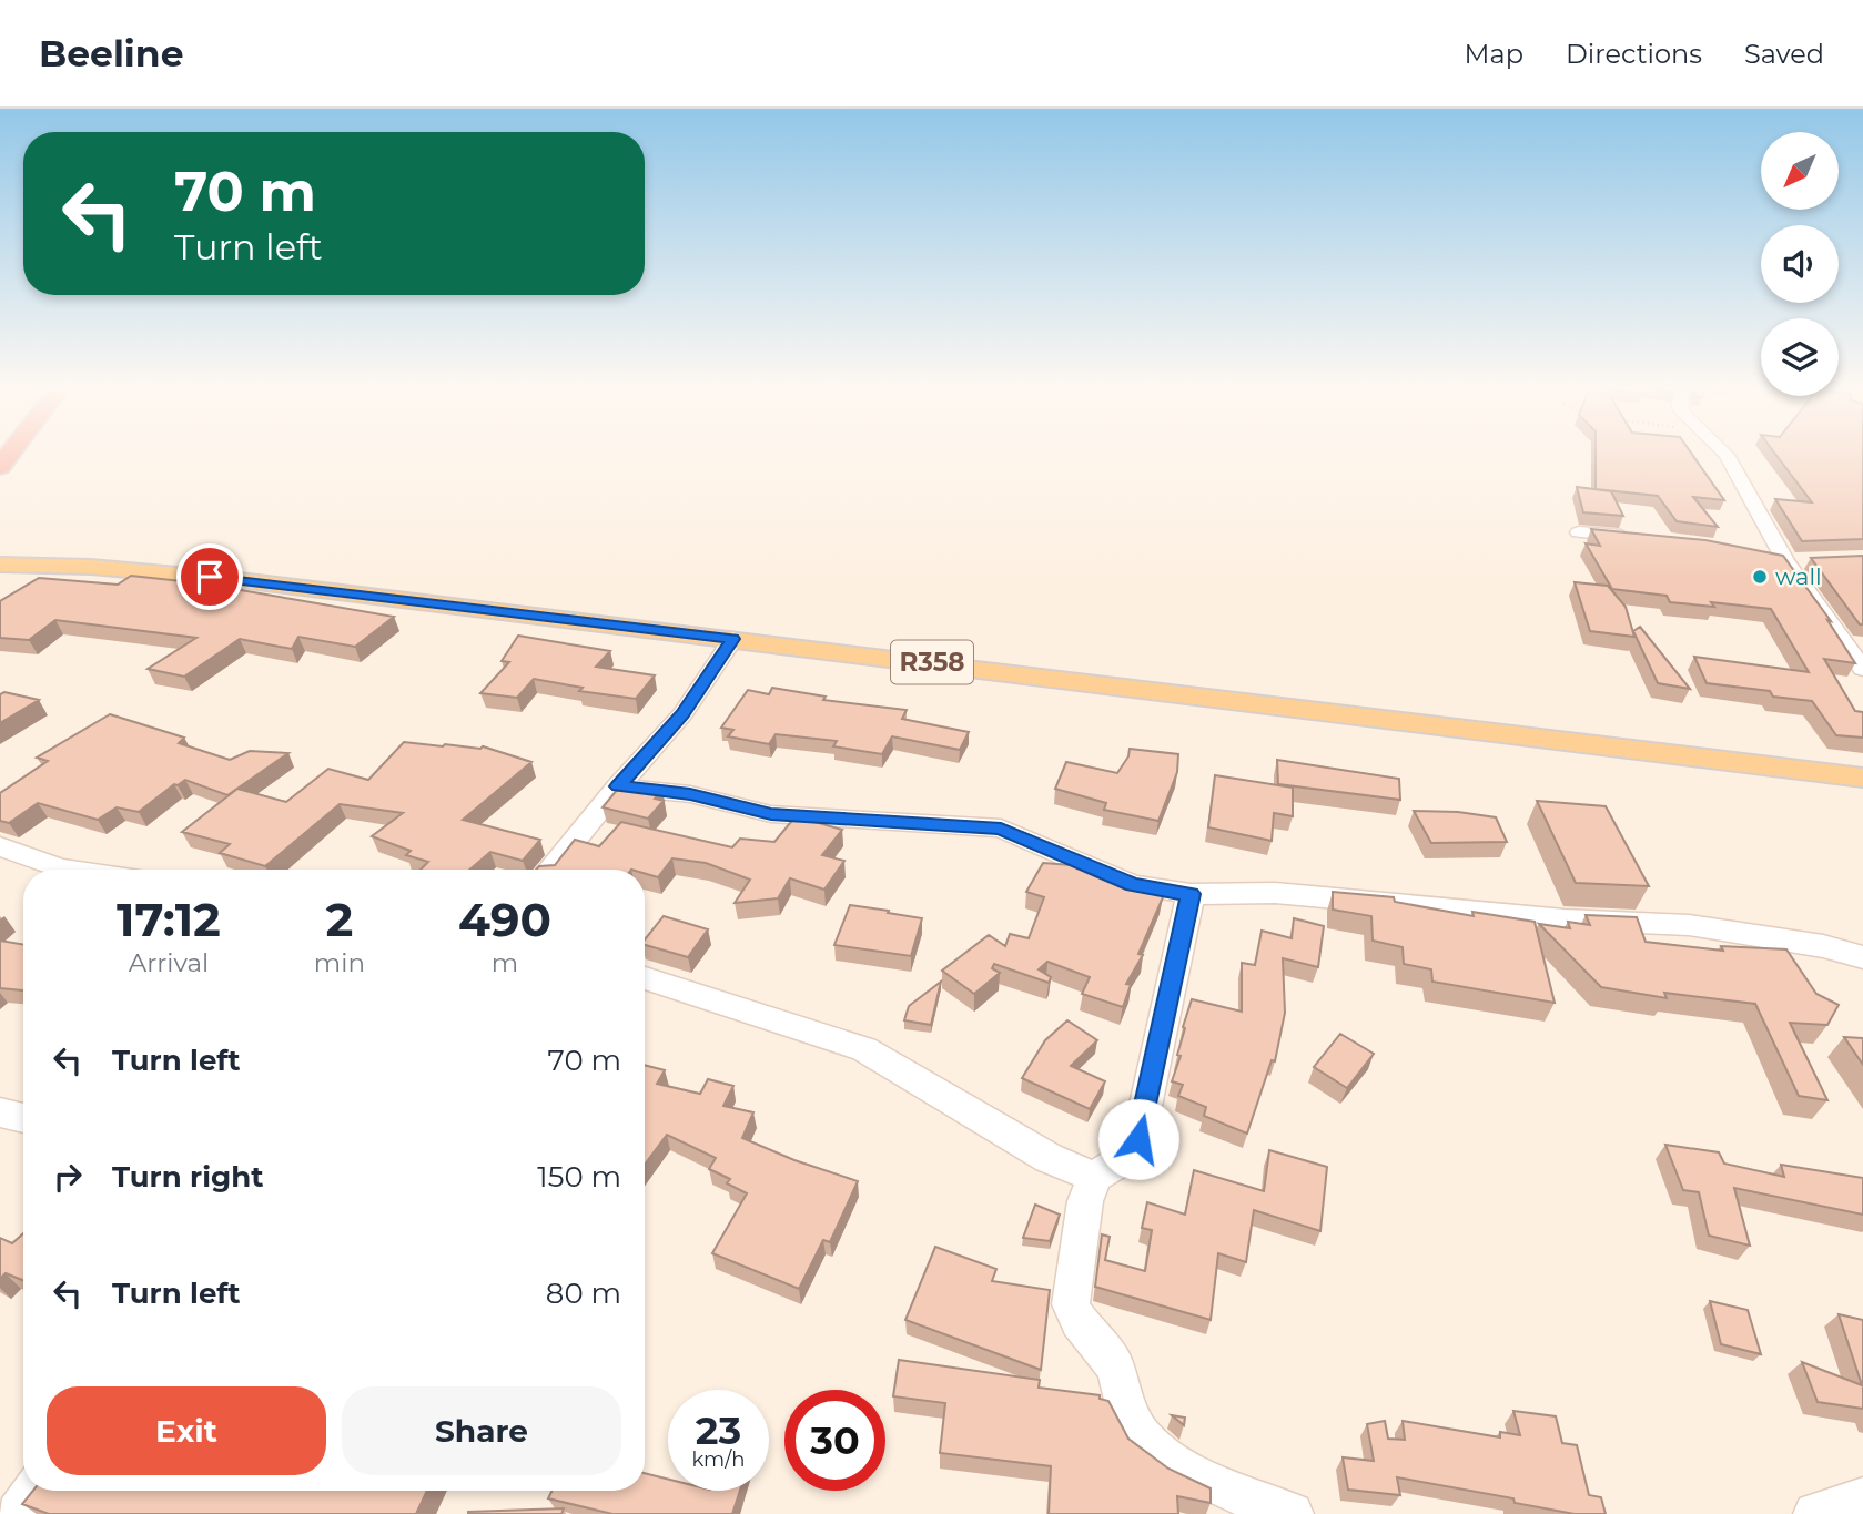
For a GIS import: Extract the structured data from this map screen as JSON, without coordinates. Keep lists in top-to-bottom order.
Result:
{
  "streets": {
    "main road": ["R358"]
  },
  "places": ["wall"],
  "north": "bottom left",
  "page": {
    "header": "Beeline",
    "nav": ["Map", "Directions", "Saved"],
    "turn": ["70 m", "Turn left"],
    "eta": [
      "17:12",
      "Arrival",
      "2",
      "min",
      "490",
      "m"
    ],
    "list": [
      {
        "name": "Turn left",
        "value": "70 m"
      },
      {
        "name": "Turn right",
        "value": "150 m"
      },
      {
        "name": "Turn left",
        "value": "80 m"
      }
    ],
    "buttons": ["Exit", "Share"],
    "speed": "23 km/h",
    "limit": "30"
  }
}
